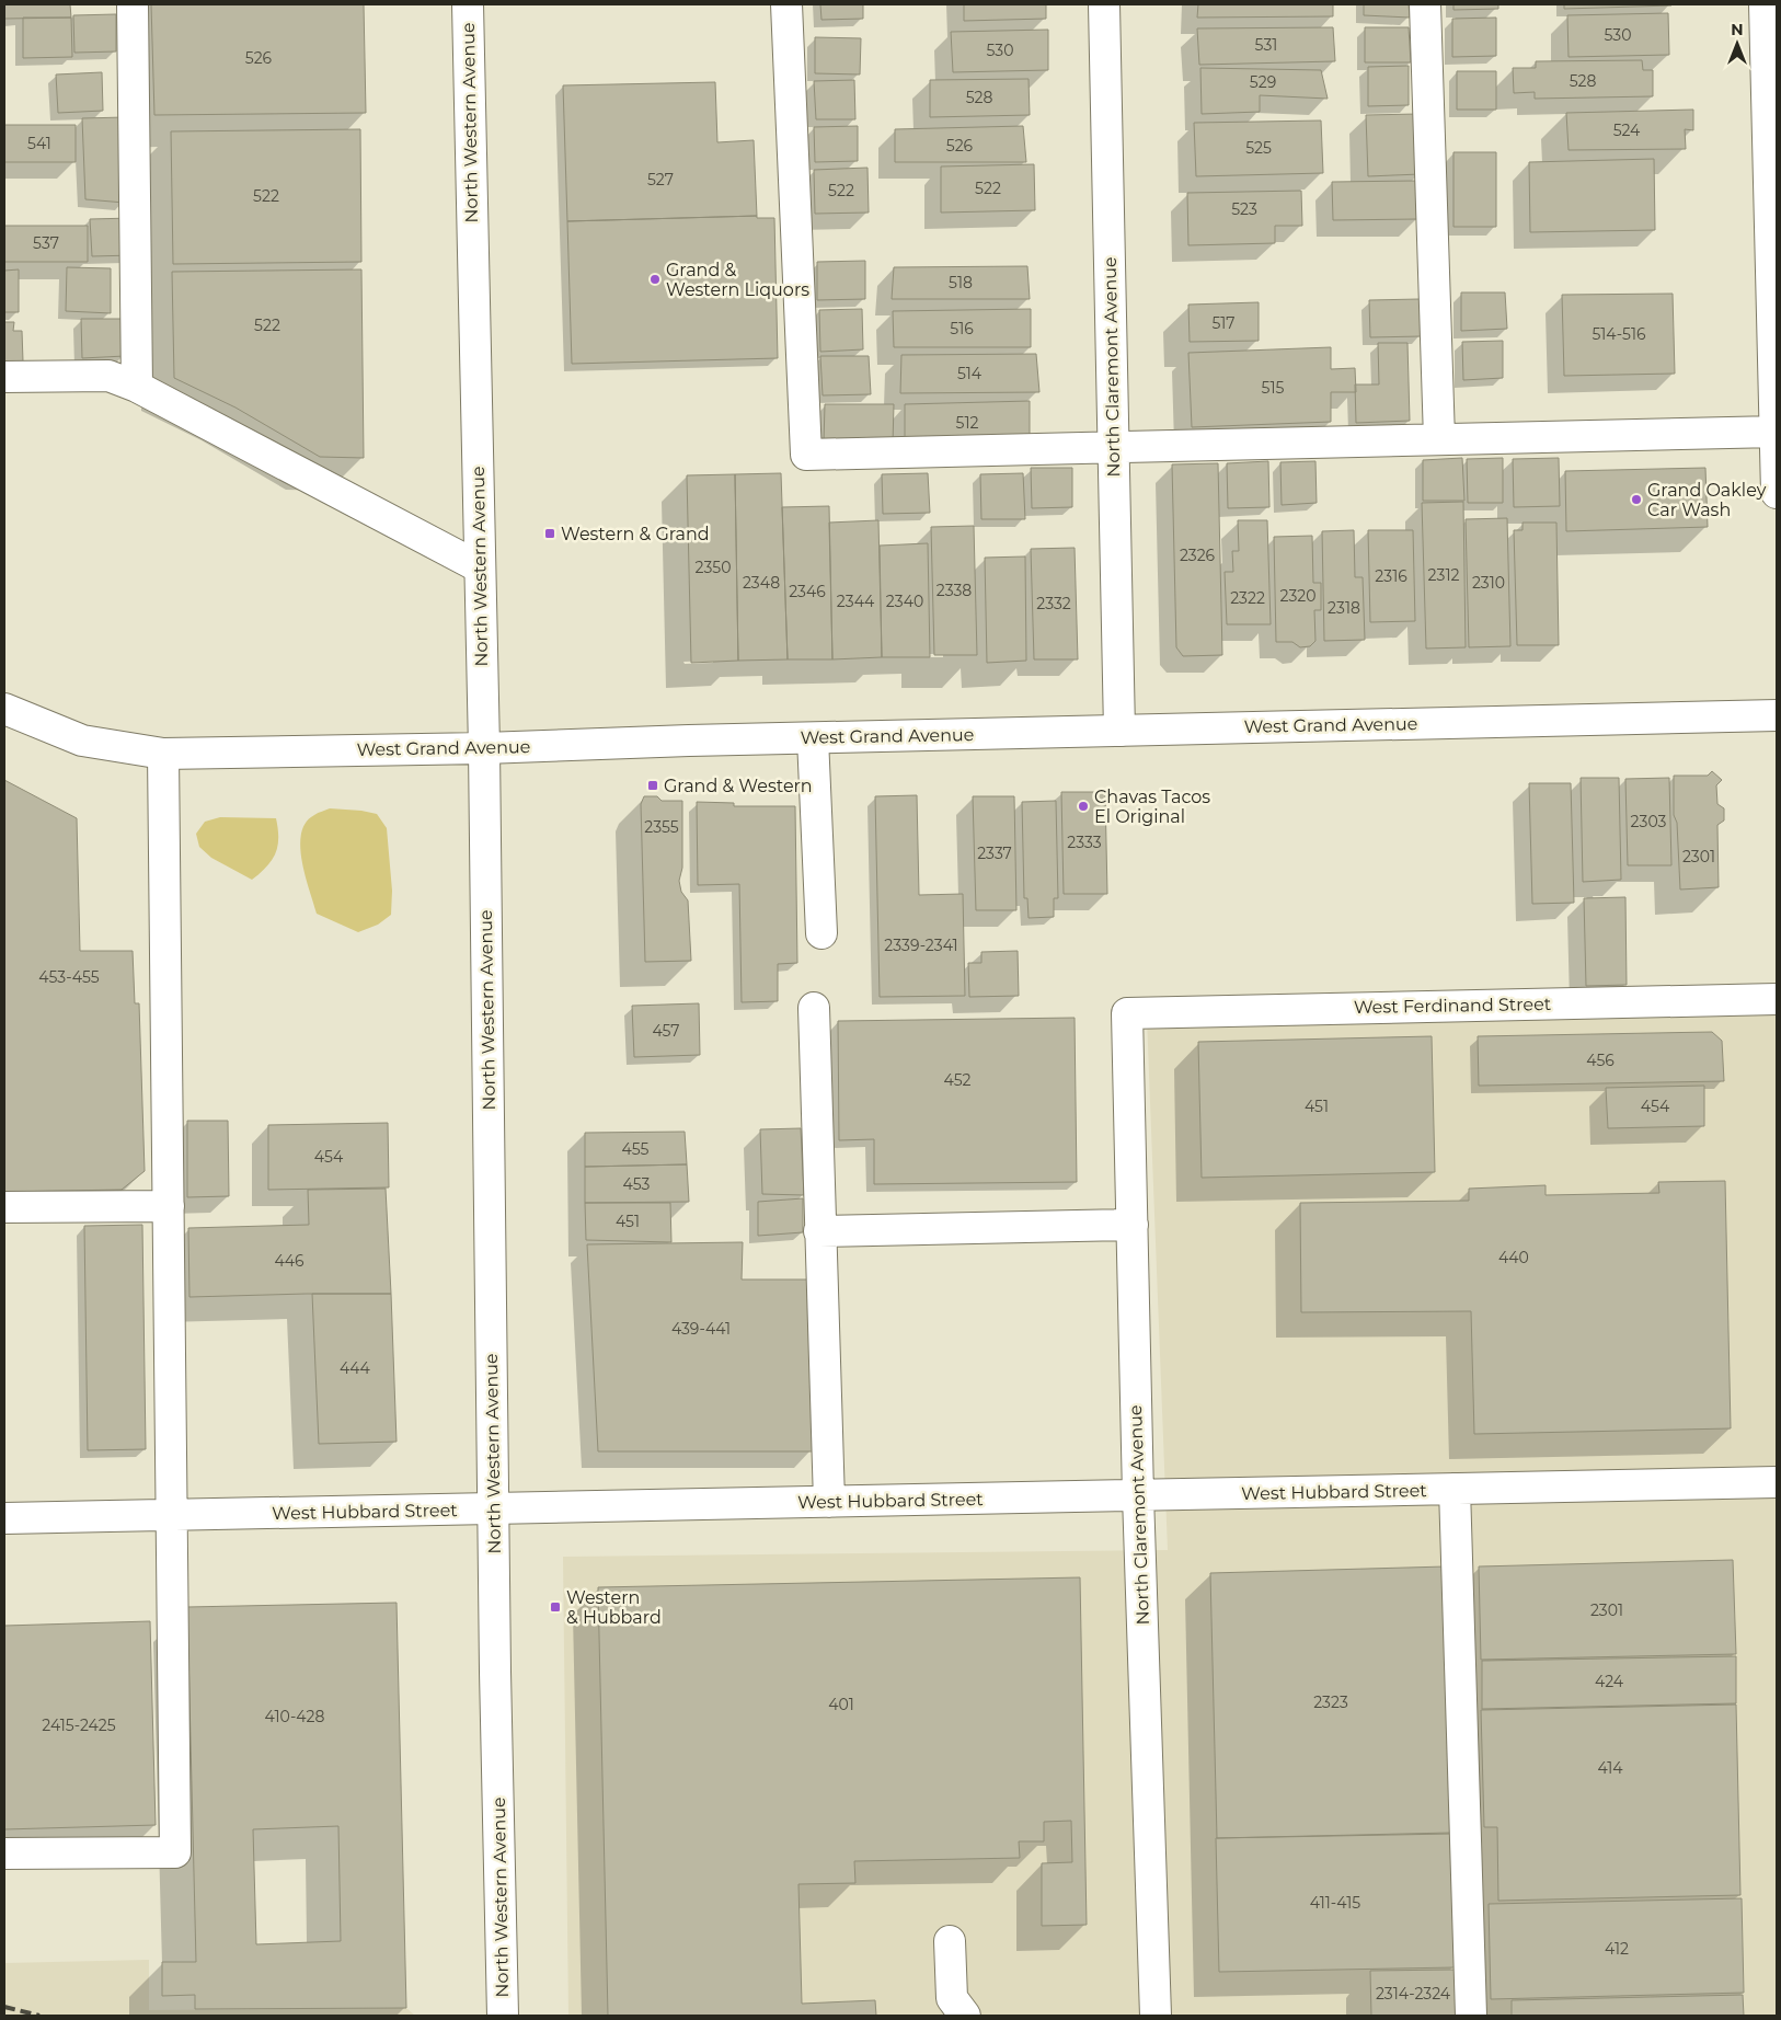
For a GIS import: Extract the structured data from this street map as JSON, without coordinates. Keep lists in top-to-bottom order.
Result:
{
  "streets": {
    "street": [
      "North Western Avenue",
      "North Claremont Avenue",
      "West Grand Avenue",
      "West Ferdinand Street",
      "West Hubbard Street"
    ]
  },
  "crossings": [
    ["North Western Avenue", "West Grand Avenue"],
    ["North Western Avenue", "West Hubbard Street"],
    ["North Claremont Avenue", "West Grand Avenue"],
    ["North Claremont Avenue", "West Ferdinand Street"],
    ["North Claremont Avenue", "West Hubbard Street"]
  ],
  "places": {
    "other": ["Grand & Western Liquors", "Grand Oakley Car Wash", "Chavas Tacos El Original"],
    "transit": ["Western & Grand", "Grand & Western", "Western & Hubbard"]
  },
  "house_numbers": [
    "530",
    "531",
    "530",
    "526",
    "528",
    "529",
    "528",
    "524",
    "541",
    "526",
    "525",
    "527",
    "522",
    "522",
    "522",
    "523",
    "537",
    "518",
    "517",
    "522",
    "516",
    "514-516",
    "514",
    "515",
    "512",
    "2326",
    "2350",
    "2312",
    "2316",
    "2348",
    "2310",
    "2338",
    "2346",
    "2320",
    "2322",
    "2344",
    "2340",
    "2332",
    "2318",
    "2303",
    "2355",
    "2333",
    "2337",
    "2301",
    "2339-2341",
    "453-455",
    "457",
    "456",
    "452",
    "451",
    "454",
    "455",
    "454",
    "453",
    "451",
    "440",
    "446",
    "439-441",
    "444",
    "2301",
    "424",
    "2323",
    "401",
    "410-428",
    "2415-2425",
    "414",
    "411-415",
    "412",
    "2314-2324"
  ],
  "north": "top"
}
